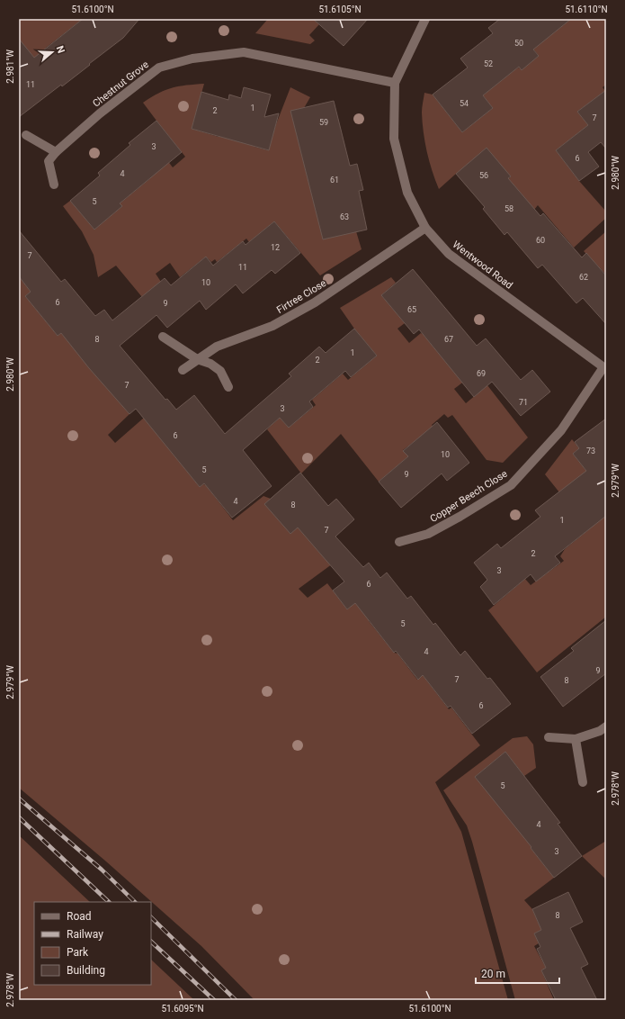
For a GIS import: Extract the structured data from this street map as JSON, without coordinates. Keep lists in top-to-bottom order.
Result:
{
  "streets": {
    "street": [
      "Chestnut Grove",
      "Wentwood Road",
      "Firtree Close",
      "Copper Beech Close"
    ]
  },
  "crossings": [
    ["Chestnut Grove", "Wentwood Road"],
    ["Wentwood Road", "Firtree Close"],
    ["Wentwood Road", "Copper Beech Close"]
  ],
  "house_numbers": [
    "50",
    "52",
    "11",
    "54",
    "1",
    "2",
    "7",
    "59",
    "3",
    "6",
    "4",
    "56",
    "61",
    "5",
    "58",
    "63",
    "60",
    "12",
    "7",
    "11",
    "62",
    "10",
    "6",
    "9",
    "65",
    "8",
    "67",
    "1",
    "2",
    "69",
    "7",
    "71",
    "3",
    "6",
    "73",
    "10",
    "5",
    "9",
    "4",
    "8",
    "1",
    "7",
    "2",
    "3",
    "6",
    "5",
    "4",
    "9",
    "7",
    "8",
    "6",
    "5",
    "4",
    "3",
    "8"
  ],
  "legend": [
    "Road",
    "Railway",
    "Park",
    "Building"
  ],
  "scale_bar": "20 m",
  "north": "right",
  "coordinates": [
    "51.6100°N",
    "51.6105°N",
    "51.6110°N",
    "2.981°W",
    "2.980°W",
    "2.979°W",
    "2.978°W",
    "51.6095°N"
  ]
}
